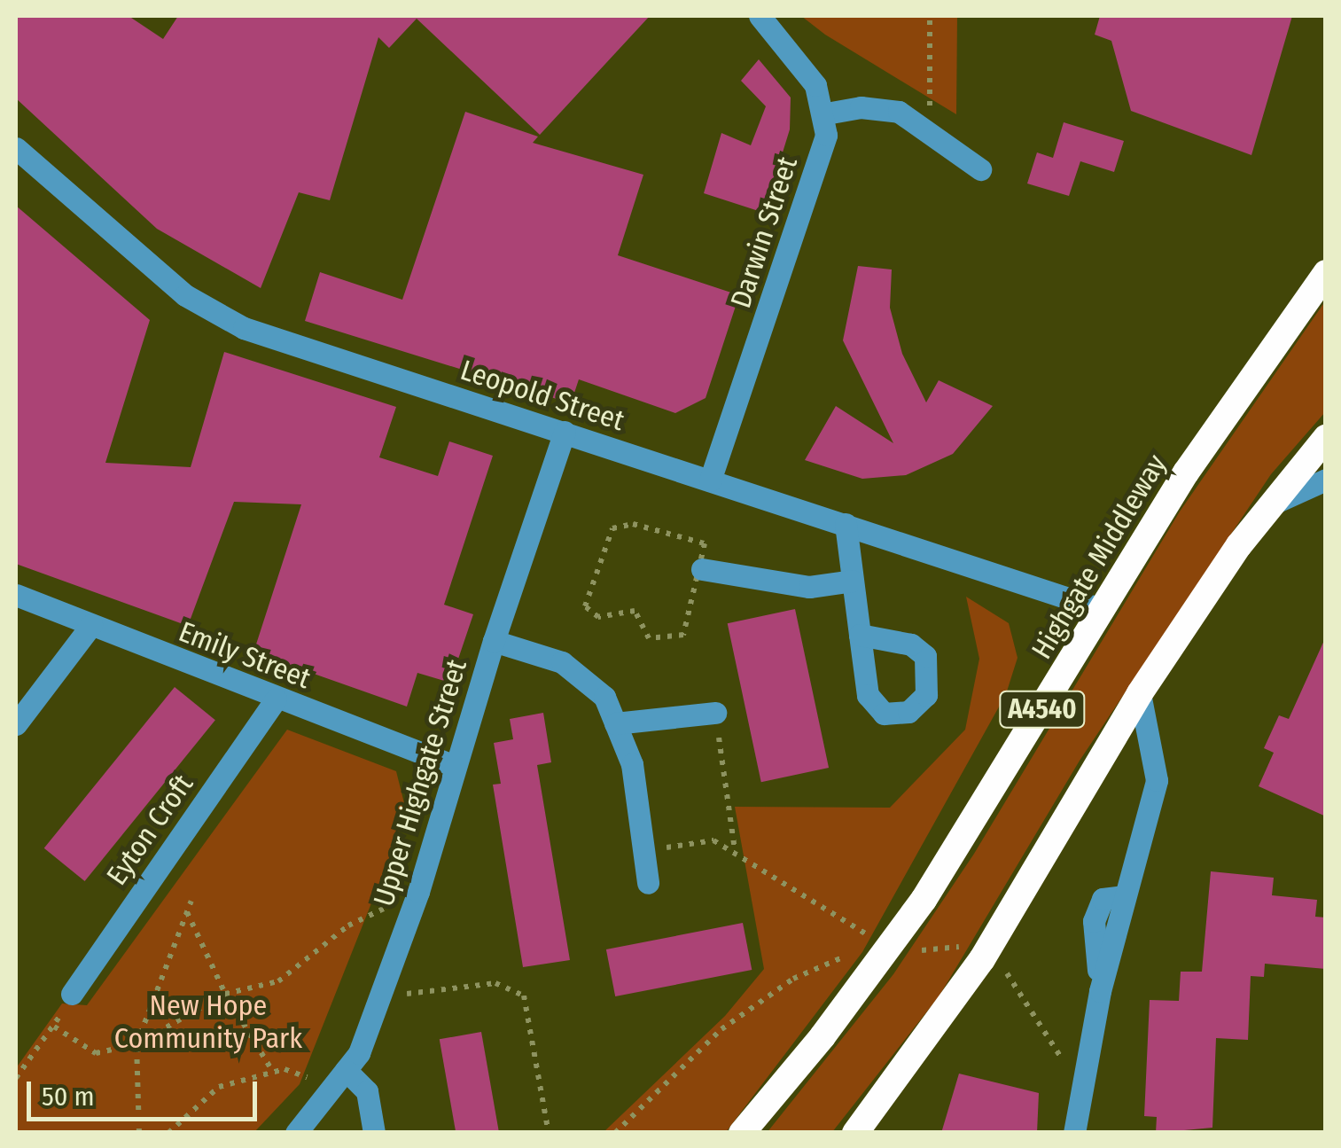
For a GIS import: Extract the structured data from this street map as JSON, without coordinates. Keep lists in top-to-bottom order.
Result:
{
  "streets": {
    "highway": ["Highgate Middleway", "A4540"],
    "street": [
      "Darwin Street",
      "Leopold Street",
      "Emily Street",
      "Upper Highgate Street",
      "Eyton Croft"
    ]
  },
  "crossings": [
    ["Darwin Street", "Leopold Street"],
    ["Leopold Street", "Highgate Middleway"],
    ["Leopold Street", "Upper Highgate Street"],
    ["Emily Street", "Upper Highgate Street"],
    ["Emily Street", "Eyton Croft"]
  ],
  "parks": ["New Hope Community Park"],
  "scale_bar": "50 m"
}
